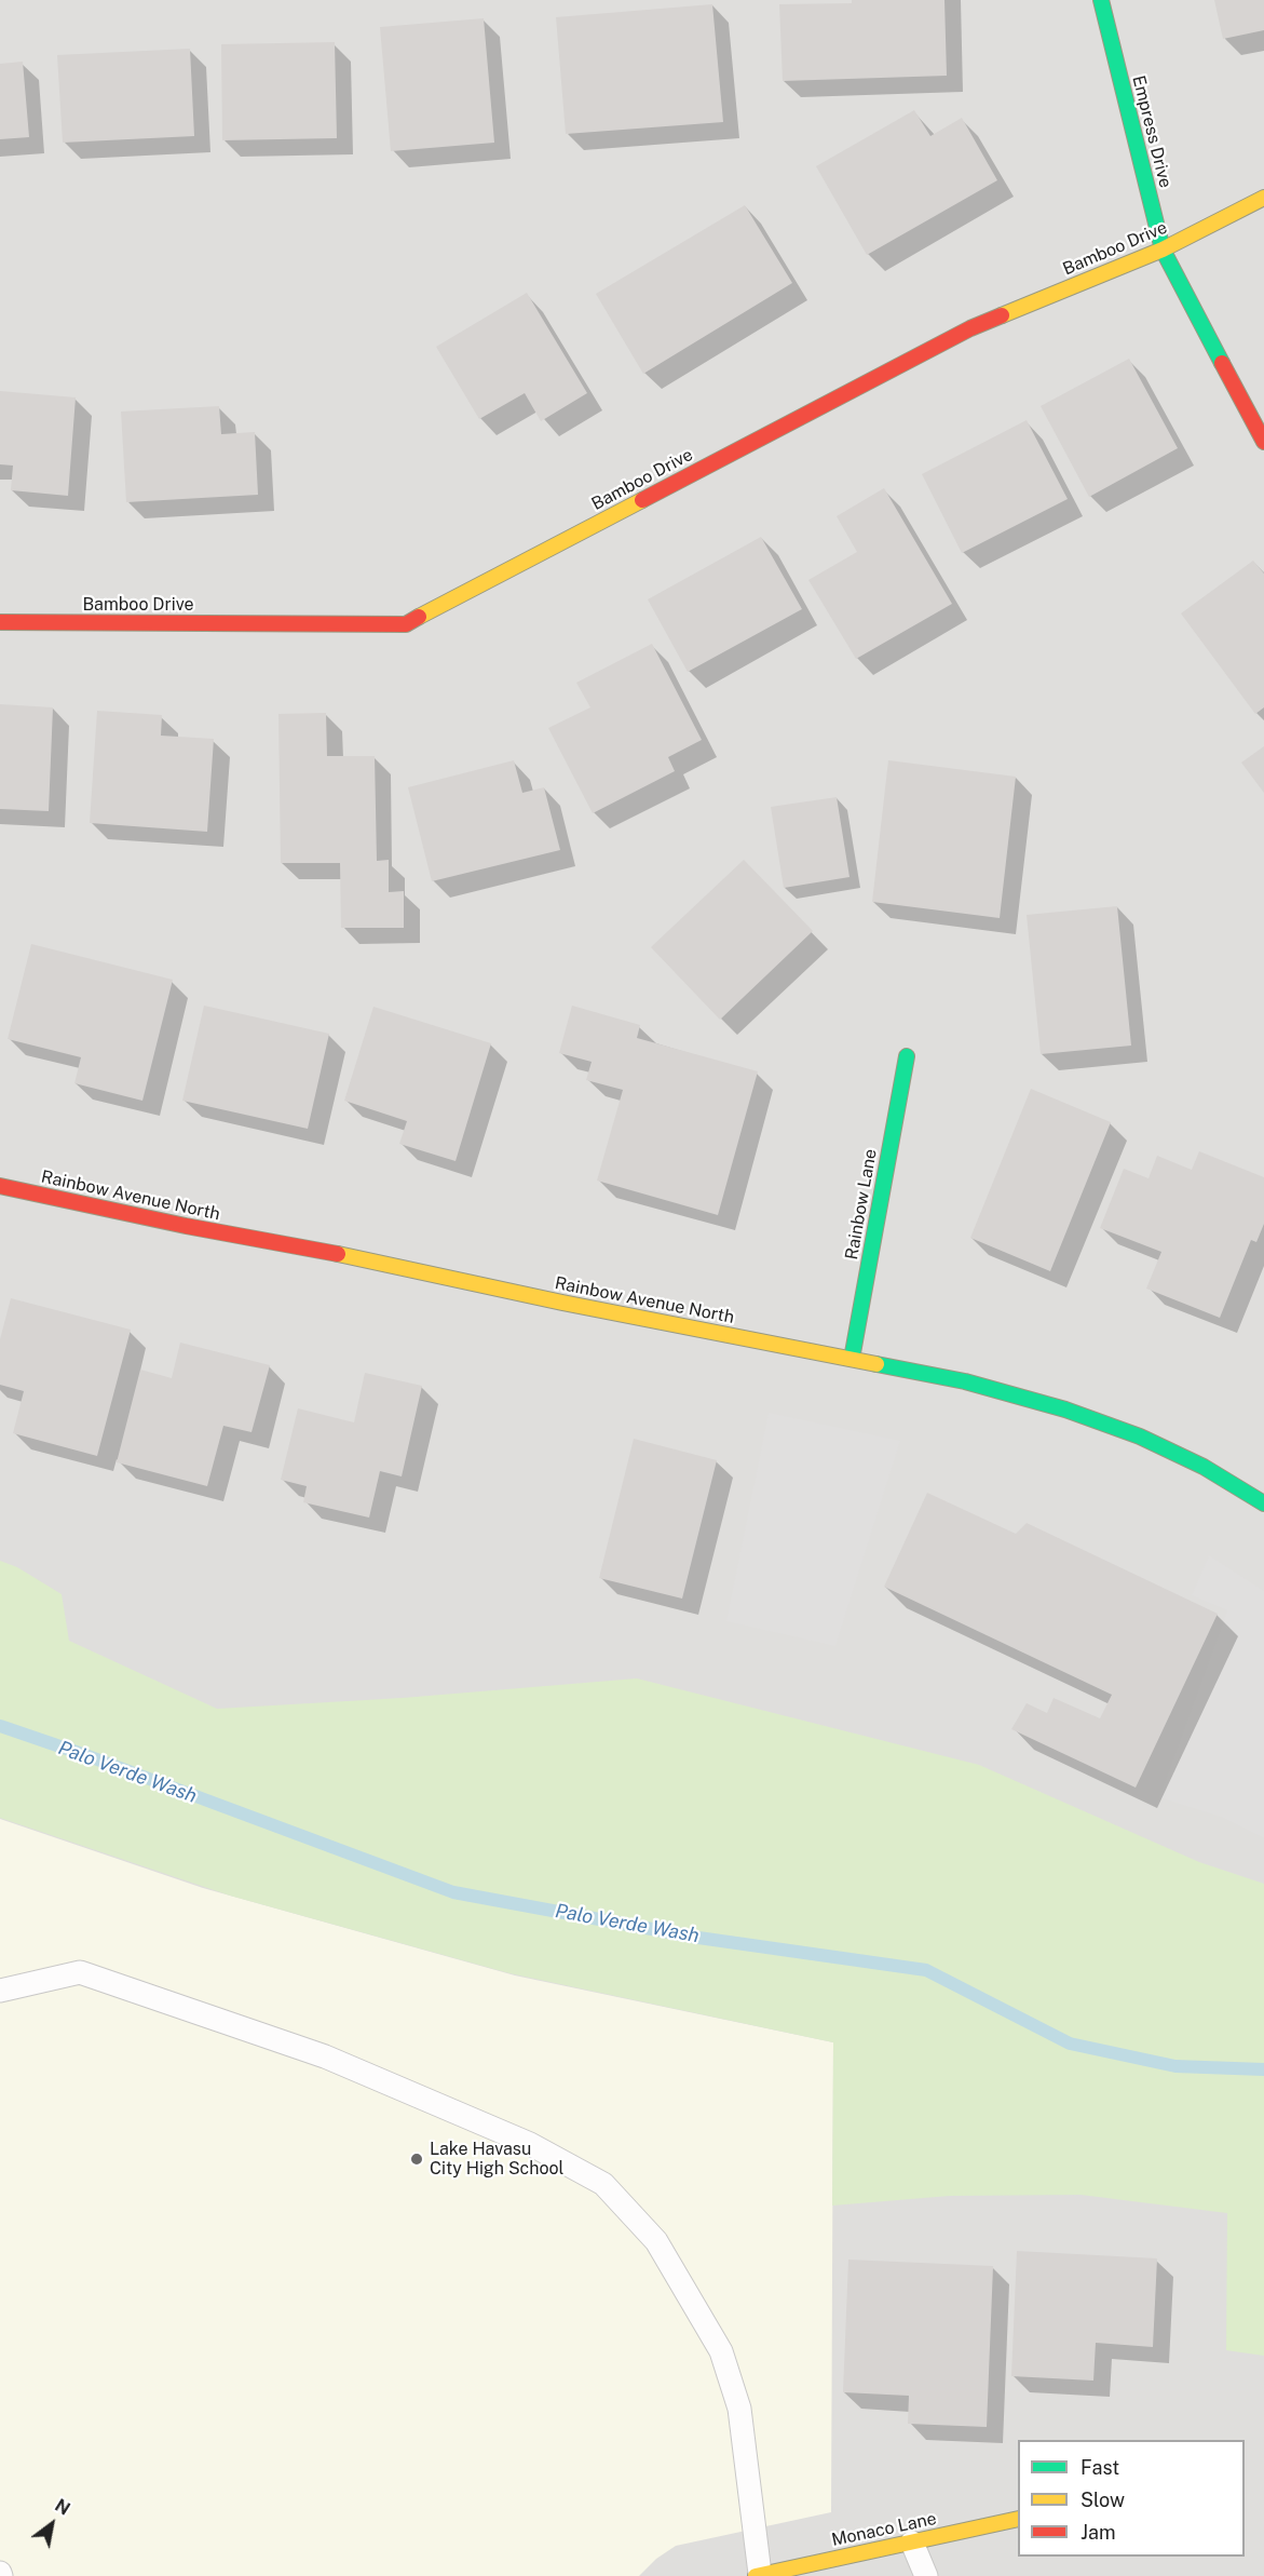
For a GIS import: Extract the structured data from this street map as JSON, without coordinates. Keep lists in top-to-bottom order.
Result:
{
  "streets": {
    "street": [
      "Empress Drive",
      "Bamboo Drive",
      "Rainbow Avenue North",
      "Rainbow Lane",
      "Monaco Lane"
    ]
  },
  "crossings": [
    ["Empress Drive", "Bamboo Drive"],
    ["Rainbow Avenue North", "Rainbow Lane"]
  ],
  "water": ["Palo Verde Wash"],
  "places": ["Lake Havasu City High School"],
  "legend": ["Fast", "Slow", "Jam"],
  "north": "top right"
}
